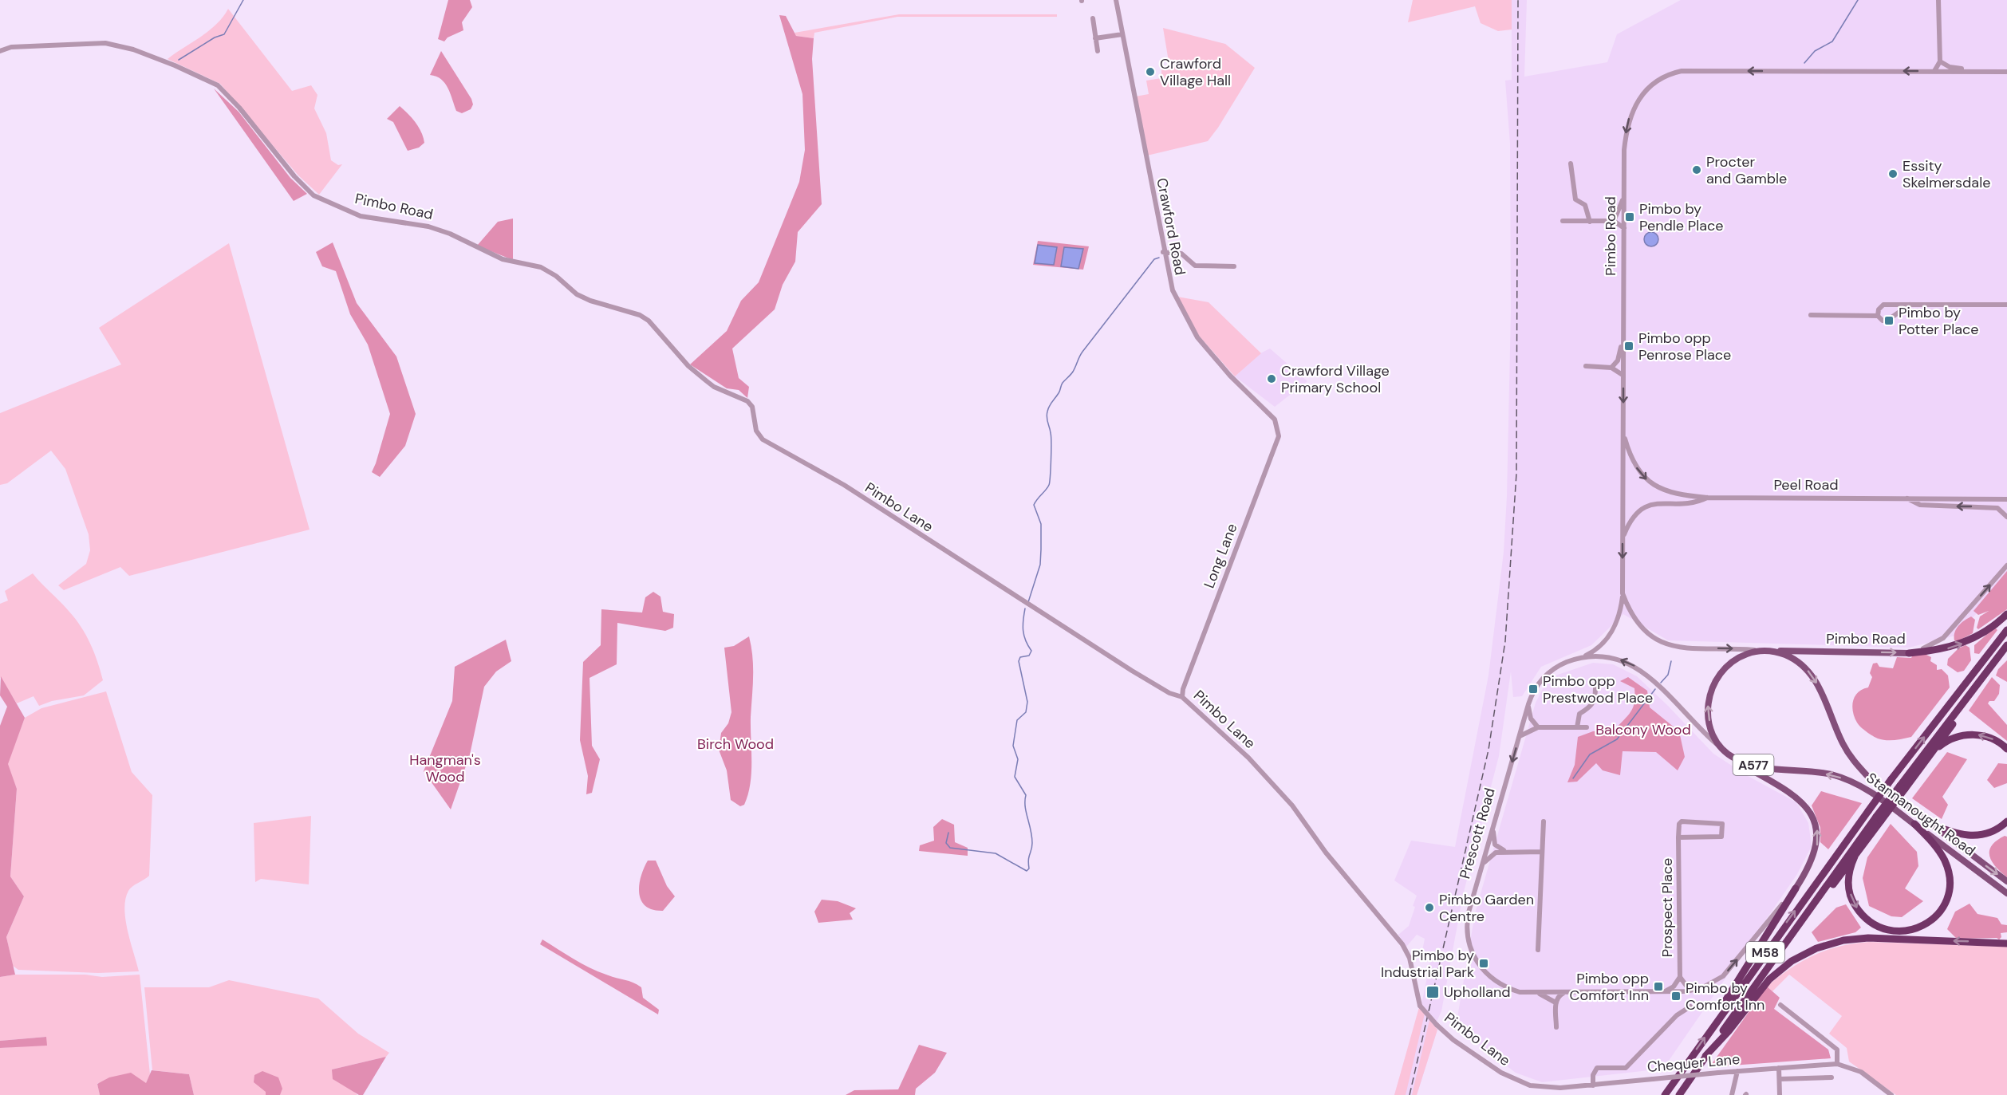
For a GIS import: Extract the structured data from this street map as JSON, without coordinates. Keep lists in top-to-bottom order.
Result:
{
  "streets": {
    "highway": ["M58"],
    "main road": [
      "Pimbo Road",
      "A577",
      "Stannanought Road",
      "Prescott Road"
    ],
    "street": [
      "Crawford Road",
      "Peel Road",
      "Pimbo Lane",
      "Long Lane",
      "Prospect Place",
      "Chequer Lane"
    ]
  },
  "crossings": [
    ["Pimbo Road", "Peel Road"],
    ["Pimbo Road", "Pimbo Lane"],
    ["Pimbo Road", "Stannanought Road"],
    ["Crawford Road", "Long Lane"],
    ["Pimbo Lane", "Long Lane"],
    ["Pimbo Lane", "Chequer Lane"],
    ["Stannanought Road", "Prescott Road"],
    ["Prescott Road", "Prospect Place"]
  ],
  "parks": ["Balcony Wood", "Birch Wood", "Hangman's Wood"],
  "places": {
    "other": [
      "Crawford Village Hall",
      "Procter and Gamble",
      "Essity Skelmersdale",
      "Crawford Village Primary School",
      "Pimbo Garden Centre"
    ],
    "transit": [
      "Pimbo by Pendle Place",
      "Pimbo by Potter Place",
      "Pimbo opp Penrose Place",
      "Pimbo opp Prestwood Place",
      "Pimbo by Industrial Park",
      "Pimbo opp Comfort Inn",
      "Upholland",
      "Pimbo by Comfort Inn"
    ]
  }
}
